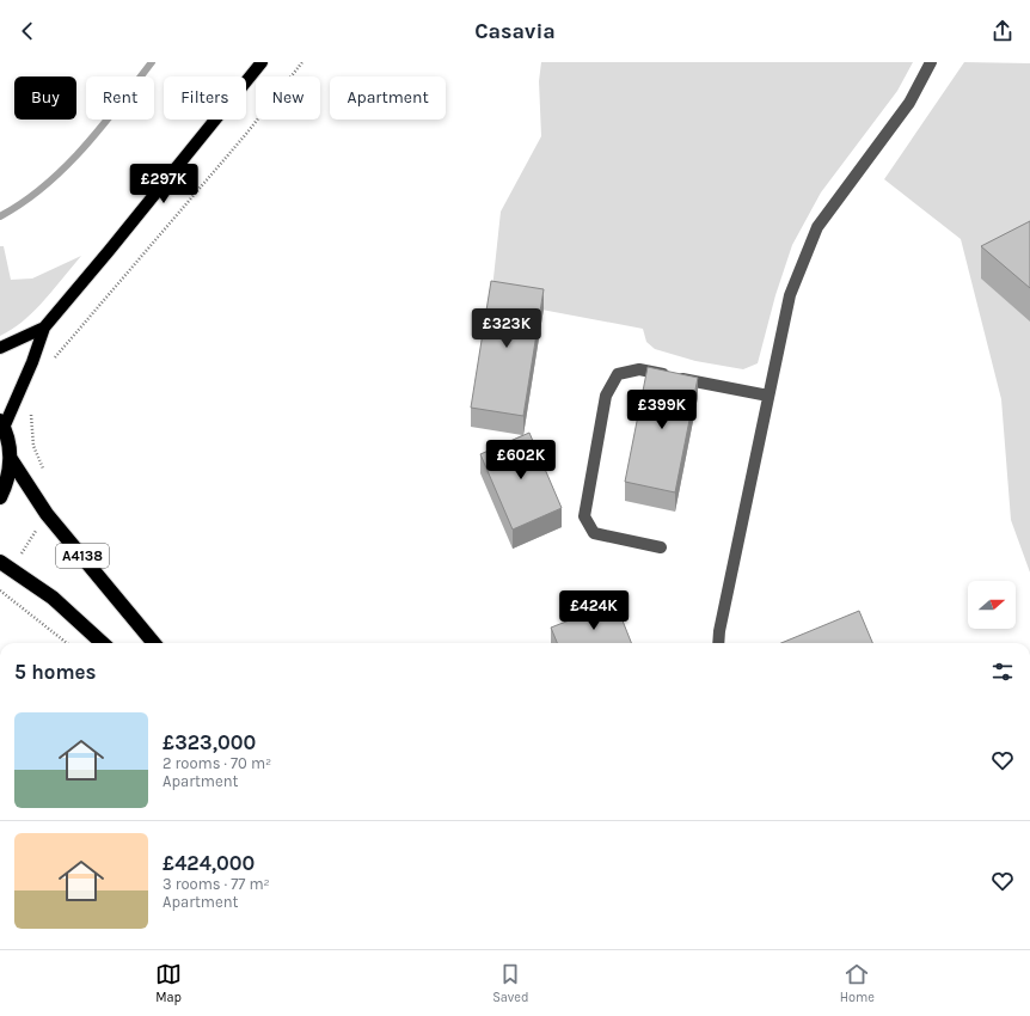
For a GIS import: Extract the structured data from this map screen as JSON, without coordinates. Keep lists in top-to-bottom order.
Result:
{
  "streets": {
    "highway": ["A4138"]
  },
  "north": "right",
  "page": {
    "header": "Casavia",
    "chip": [
      "Buy",
      "Rent",
      "Filters",
      "New",
      "Apartment"
    ],
    "price": [
      "£297K",
      "£323K",
      "£399K",
      "£602K",
      "£424K"
    ],
    "heading": "5 homes",
    "list": [
      {
        "name": "£323,000",
        "note": "2 rooms · 70 m² · Apartment"
      },
      {
        "name": "£424,000",
        "note": "3 rooms · 77 m² · Apartment"
      }
    ],
    "tabs": ["Map", "Saved", "Home"]
  }
}
